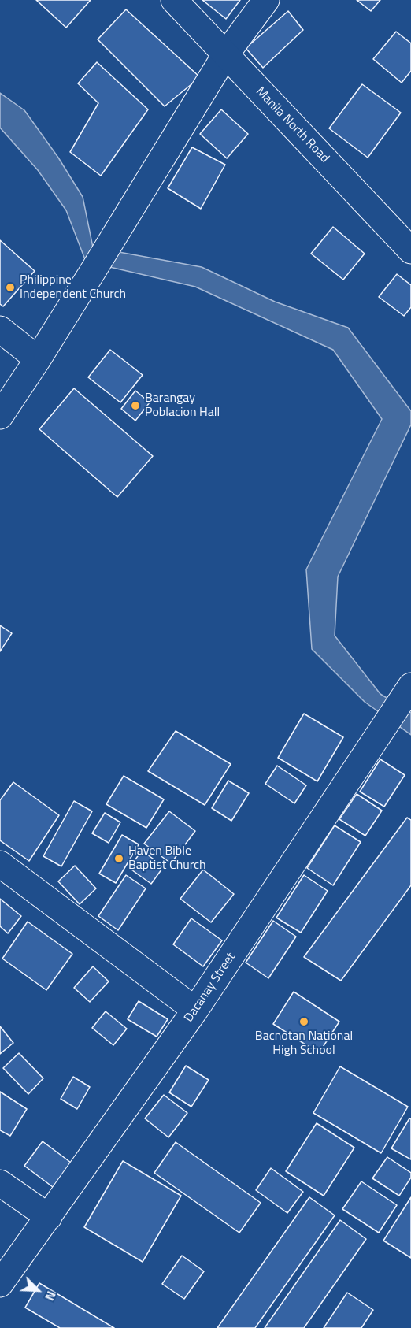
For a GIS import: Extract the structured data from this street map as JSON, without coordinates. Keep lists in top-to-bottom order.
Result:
{
  "streets": {
    "main road": ["Manila North Road", "Dacanay Street"]
  },
  "places": [
    "Philippine Independent Church",
    "Barangay Poblacion Hall",
    "Haven Bible Baptist Church",
    "Bacnotan National High School"
  ],
  "north": "bottom right"
}
